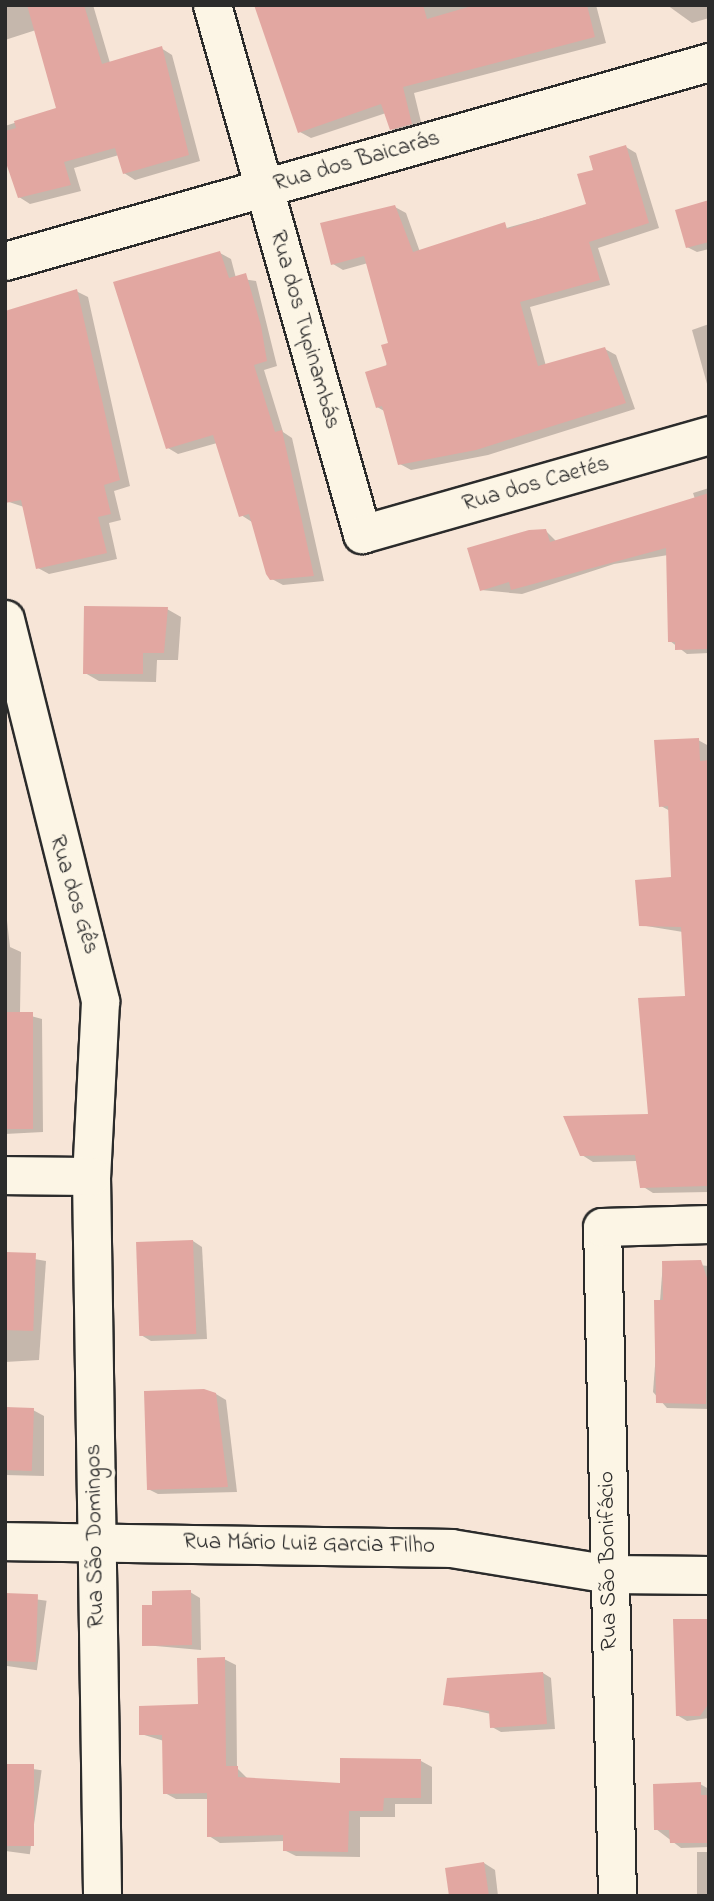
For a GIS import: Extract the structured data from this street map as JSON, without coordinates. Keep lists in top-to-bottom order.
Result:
{
  "streets": {
    "street": [
      "Rua dos Baicarás",
      "Rua dos Tupinambás",
      "Rua dos Caetés",
      "Rua dos Gês",
      "Rua São Domingos",
      "Rua Mário Luiz Garcia Filho",
      "Rua São Bonifácio"
    ]
  },
  "crossings": [
    ["Rua dos Baicarás", "Rua dos Tupinambás"],
    ["Rua dos Tupinambás", "Rua dos Caetés"],
    ["Rua dos Gês", "Rua São Domingos"],
    ["Rua São Domingos", "Rua Mário Luiz Garcia Filho"],
    ["Rua Mário Luiz Garcia Filho", "Rua São Bonifácio"]
  ]
}
